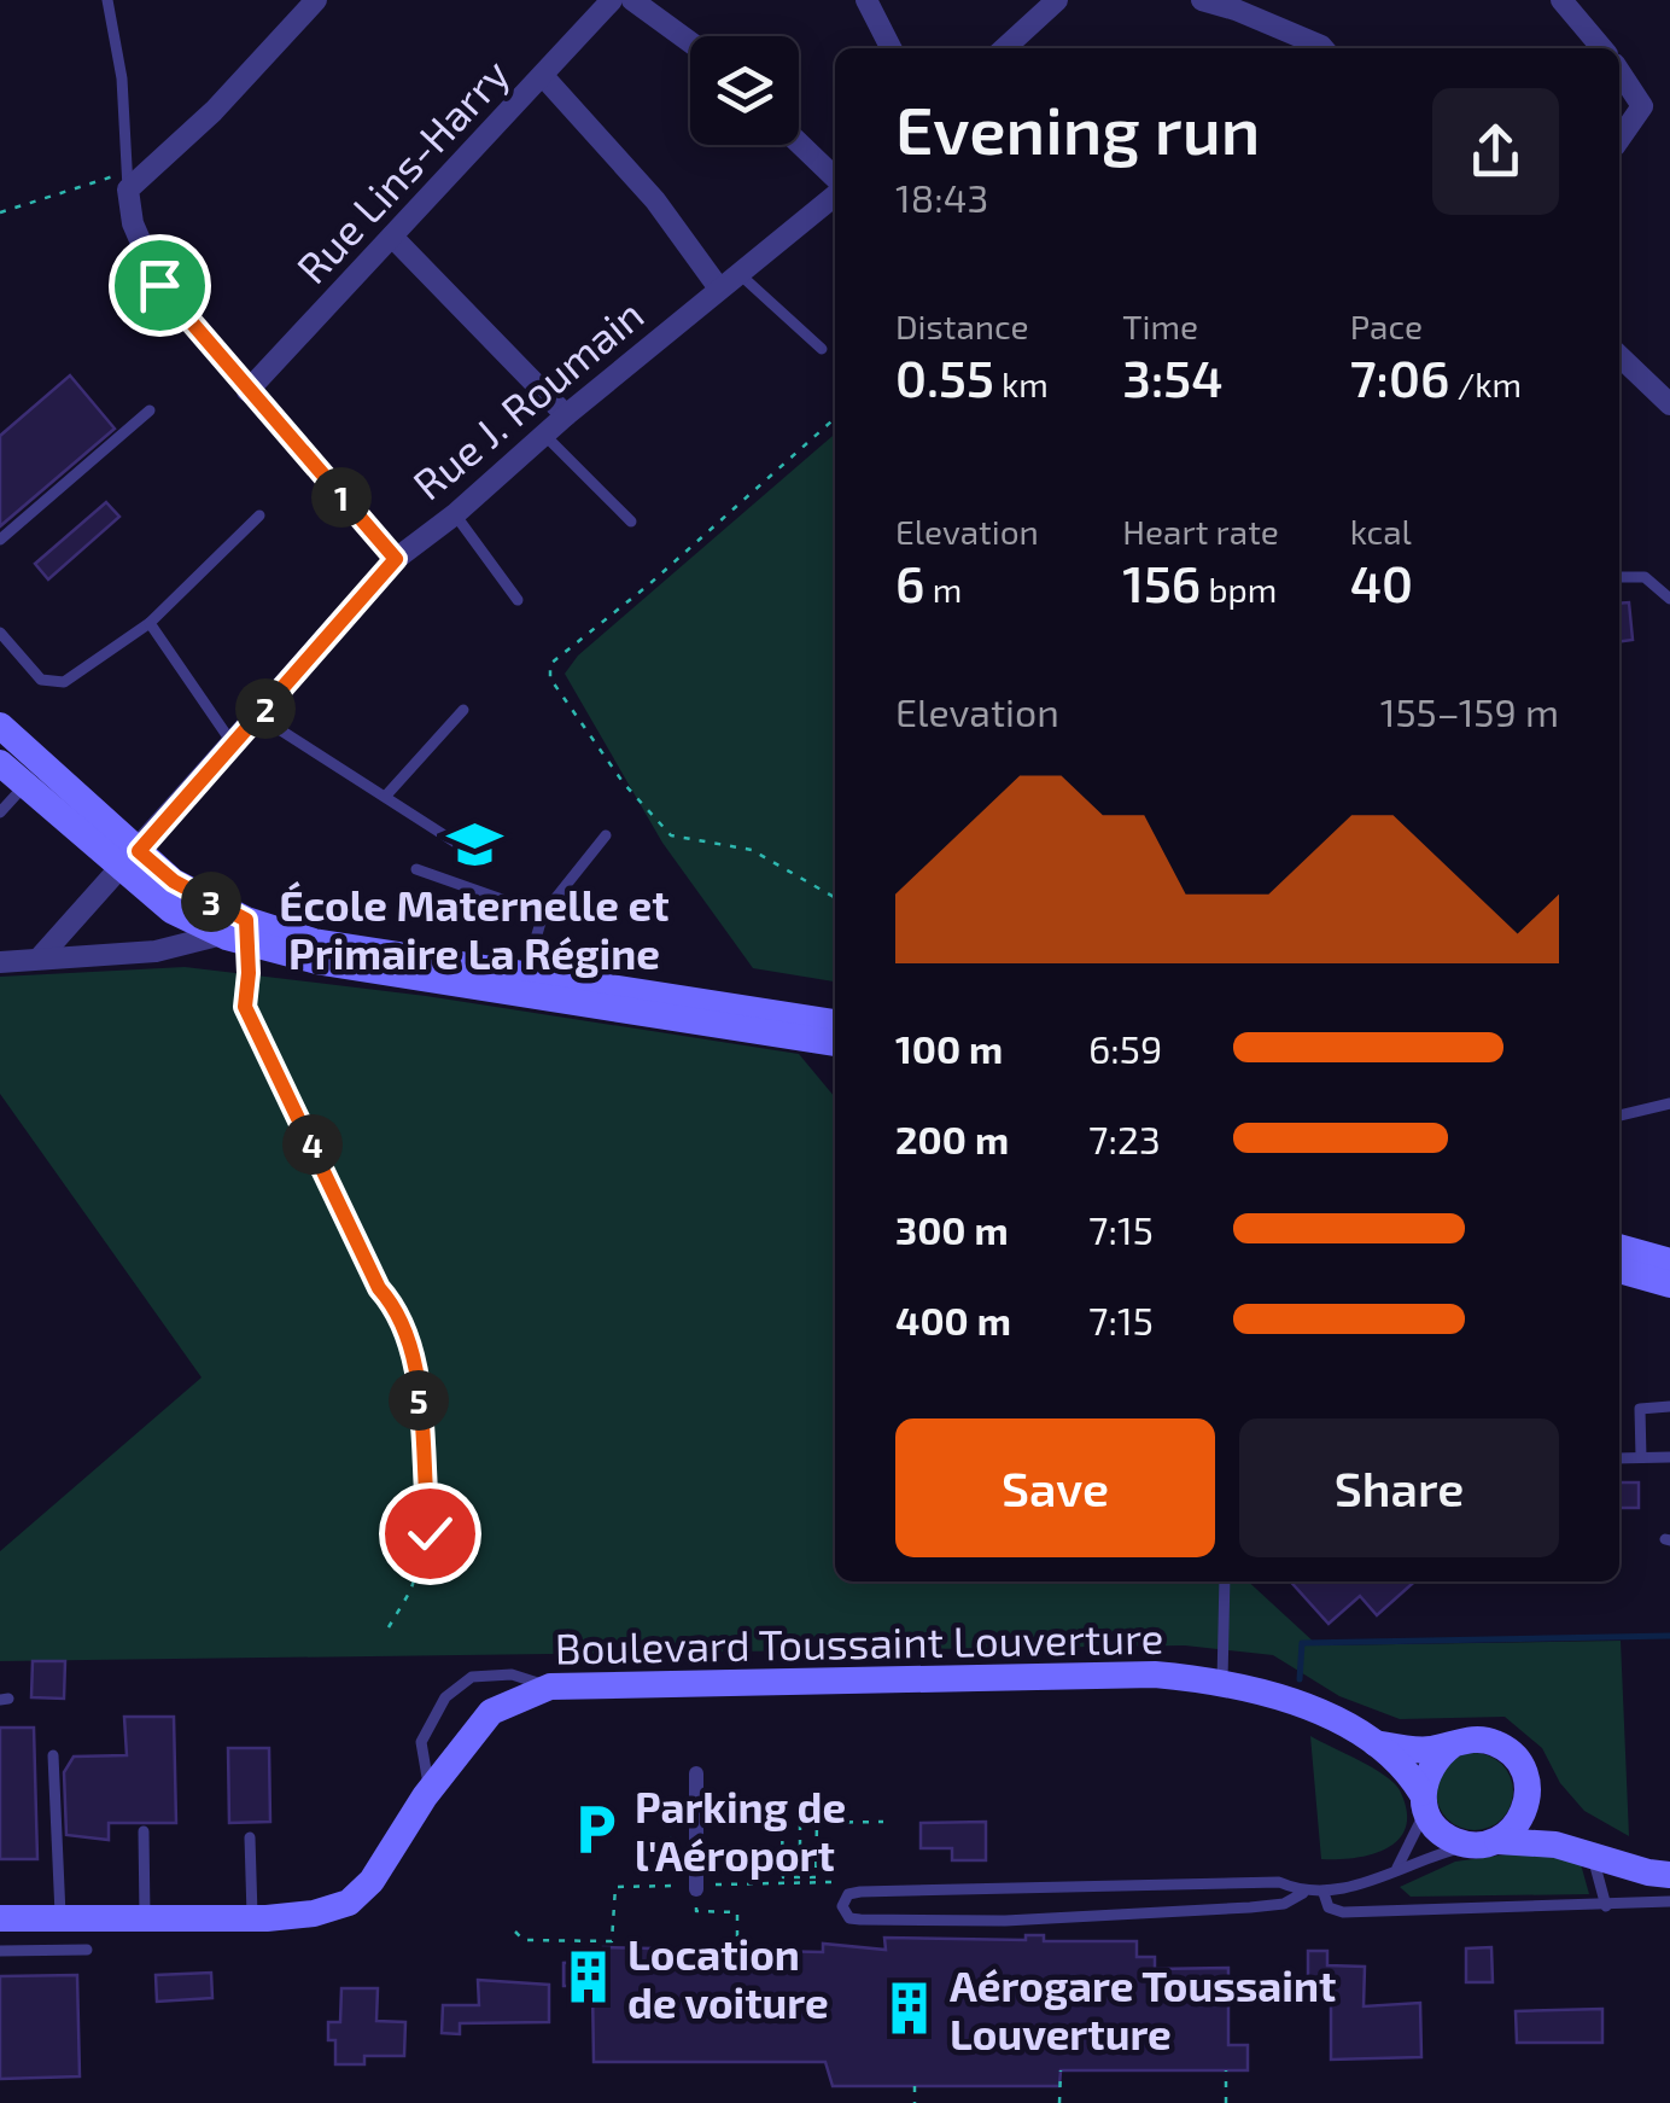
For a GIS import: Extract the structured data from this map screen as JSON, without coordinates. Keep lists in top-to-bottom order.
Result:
{
  "streets": {
    "main road": ["Boulevard Toussaint Louverture"],
    "street": ["Rue Lins-Harry", "Rue J. Roumain"]
  },
  "places": {
    "school or university": ["École Maternelle et Primaire La Régine"],
    "parking": ["Parking de l'Aéroport"],
    "building": ["Location de voiture", "Aérogare Toussaint Louverture"]
  },
  "page": {
    "heading": ["Evening run", "18:43"],
    "stats": [
      ["Distance", "0.55 km"],
      ["Time", "3:54"],
      ["Pace", "7:06 /km"],
      ["Elevation", "6 m"],
      ["Heart rate", "156 bpm"],
      ["kcal", "40"]
    ],
    "pins": [
      "1",
      "2",
      "3",
      "4",
      "5"
    ],
    "chart": ["Elevation", "155–159 m"],
    "list": [
      {
        "name": "100 m",
        "note": "6:59"
      },
      {
        "name": "200 m",
        "note": "7:23"
      },
      {
        "name": "300 m",
        "note": "7:15"
      },
      {
        "name": "400 m",
        "note": "7:15"
      }
    ],
    "buttons": ["Save", "Share"]
  }
}
